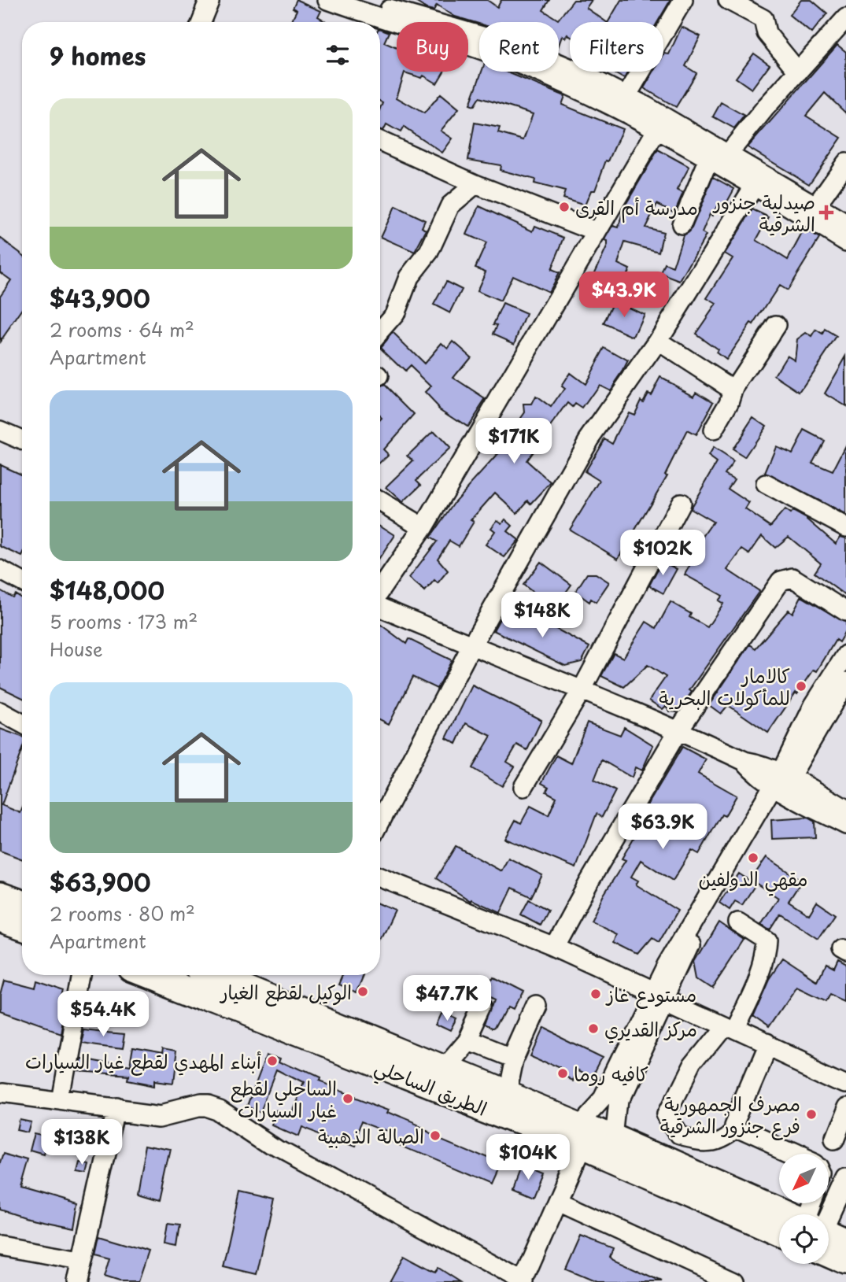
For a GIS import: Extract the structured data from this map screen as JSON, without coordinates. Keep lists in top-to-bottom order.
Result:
{
  "streets": {
    "highway": ["الطريق الساحلي"]
  },
  "places": {
    "other": [
      "مدرسة أم القرى",
      "كالامار للمأكولات البحرية",
      "مقهي الدولفين",
      "الوكيل لقطع الغيار",
      "مستودع غاز",
      "مركز القديري",
      "أبناء المهدي لقطع غيار السيارات",
      "كافيه روما",
      "الساحلي لقطع غيار السيارات",
      "مصرف الجمهورية فرع جنزور الشرقية",
      "الصالة الذهبية"
    ],
    "health": ["صيدلية جنزور الشرقية"]
  },
  "north": "bottom left",
  "page": {
    "chip": ["Buy", "Rent", "Filters"],
    "heading": "9 homes",
    "list": [
      {
        "name": "$43,900",
        "note": "2 rooms · 64 m² · Apartment"
      },
      {
        "name": "$148,000",
        "note": "5 rooms · 173 m² · House"
      },
      {
        "name": "$63,900",
        "note": "2 rooms · 80 m² · Apartment"
      }
    ],
    "price": [
      "$43.9K",
      "$171K",
      "$102K",
      "$148K",
      "$63.9K",
      "$47.7K",
      "$54.4K",
      "$138K",
      "$104K"
    ]
  }
}
